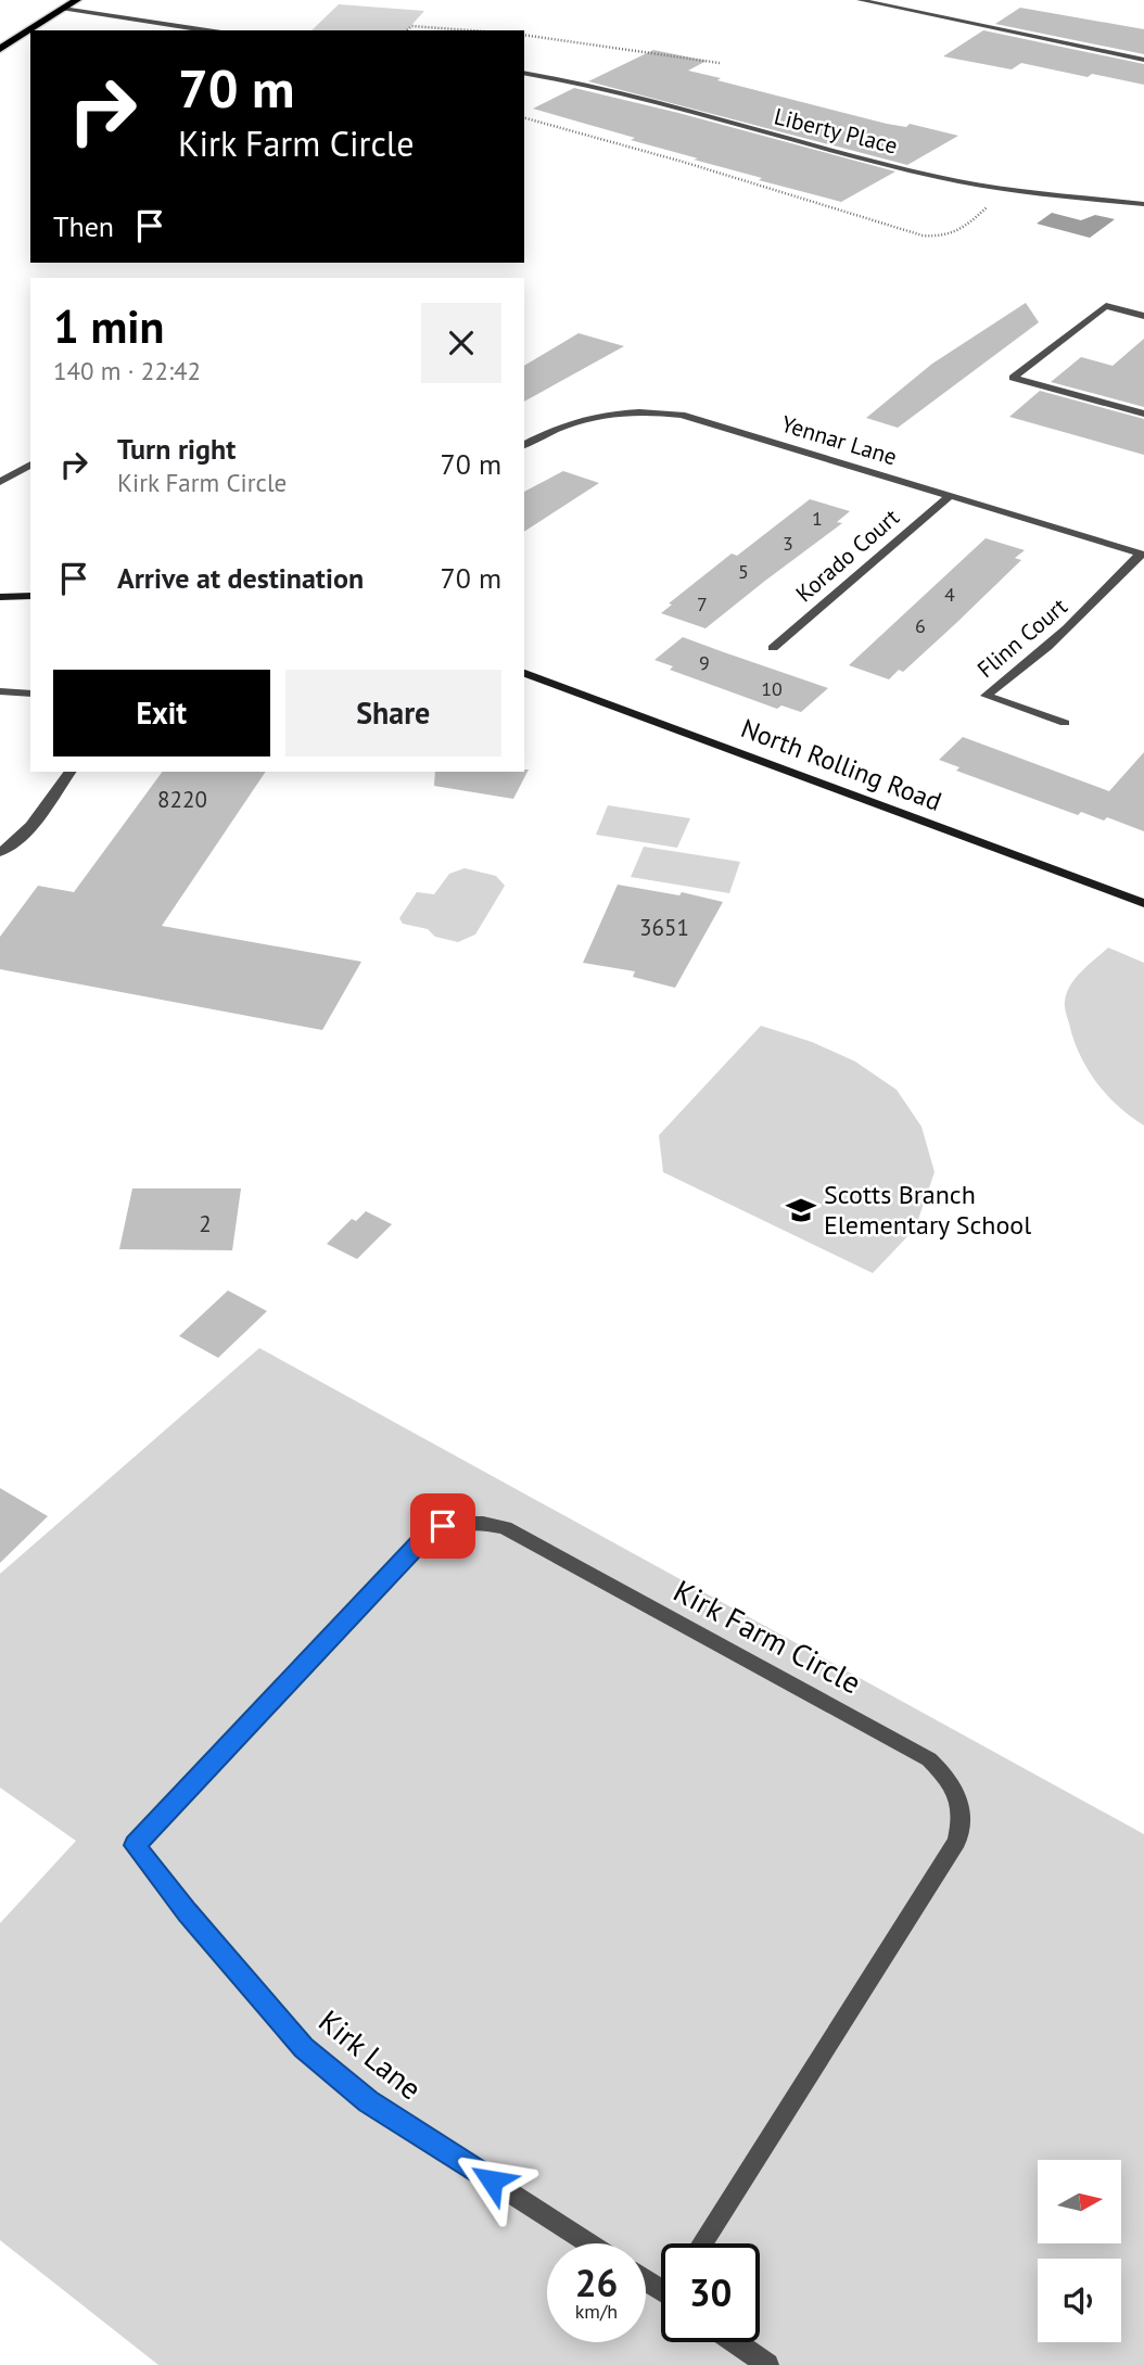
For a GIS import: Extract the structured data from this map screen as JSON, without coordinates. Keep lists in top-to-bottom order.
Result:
{
  "streets": {
    "street": [
      "Liberty Place",
      "Yennar Lane",
      "Korado Court",
      "Flinn Court",
      "North Rolling Road",
      "Kirk Farm Circle",
      "Kirk Lane"
    ]
  },
  "crossings": [
    ["Yennar Lane", "Korado Court"],
    ["Yennar Lane", "Flinn Court"],
    ["Kirk Farm Circle", "Kirk Lane"]
  ],
  "places": {
    "school or university": ["Scotts Branch Elementary School"]
  },
  "house_numbers": [
    "1",
    "3",
    "5",
    "4",
    "7",
    "6",
    "9",
    "10",
    "8220",
    "3651",
    "2"
  ],
  "north": "right",
  "page": {
    "turn": ["70 m", "Kirk Farm Circle"],
    "then": "Then",
    "heading": ["1 min", "140 m · 22:42"],
    "list": [
      {
        "name": "Turn right",
        "note": "Kirk Farm Circle",
        "value": "70 m"
      },
      {
        "name": "Arrive at destination",
        "value": "70 m"
      }
    ],
    "buttons": ["Exit", "Share"],
    "speed": "26 km/h",
    "limit": "30"
  }
}
